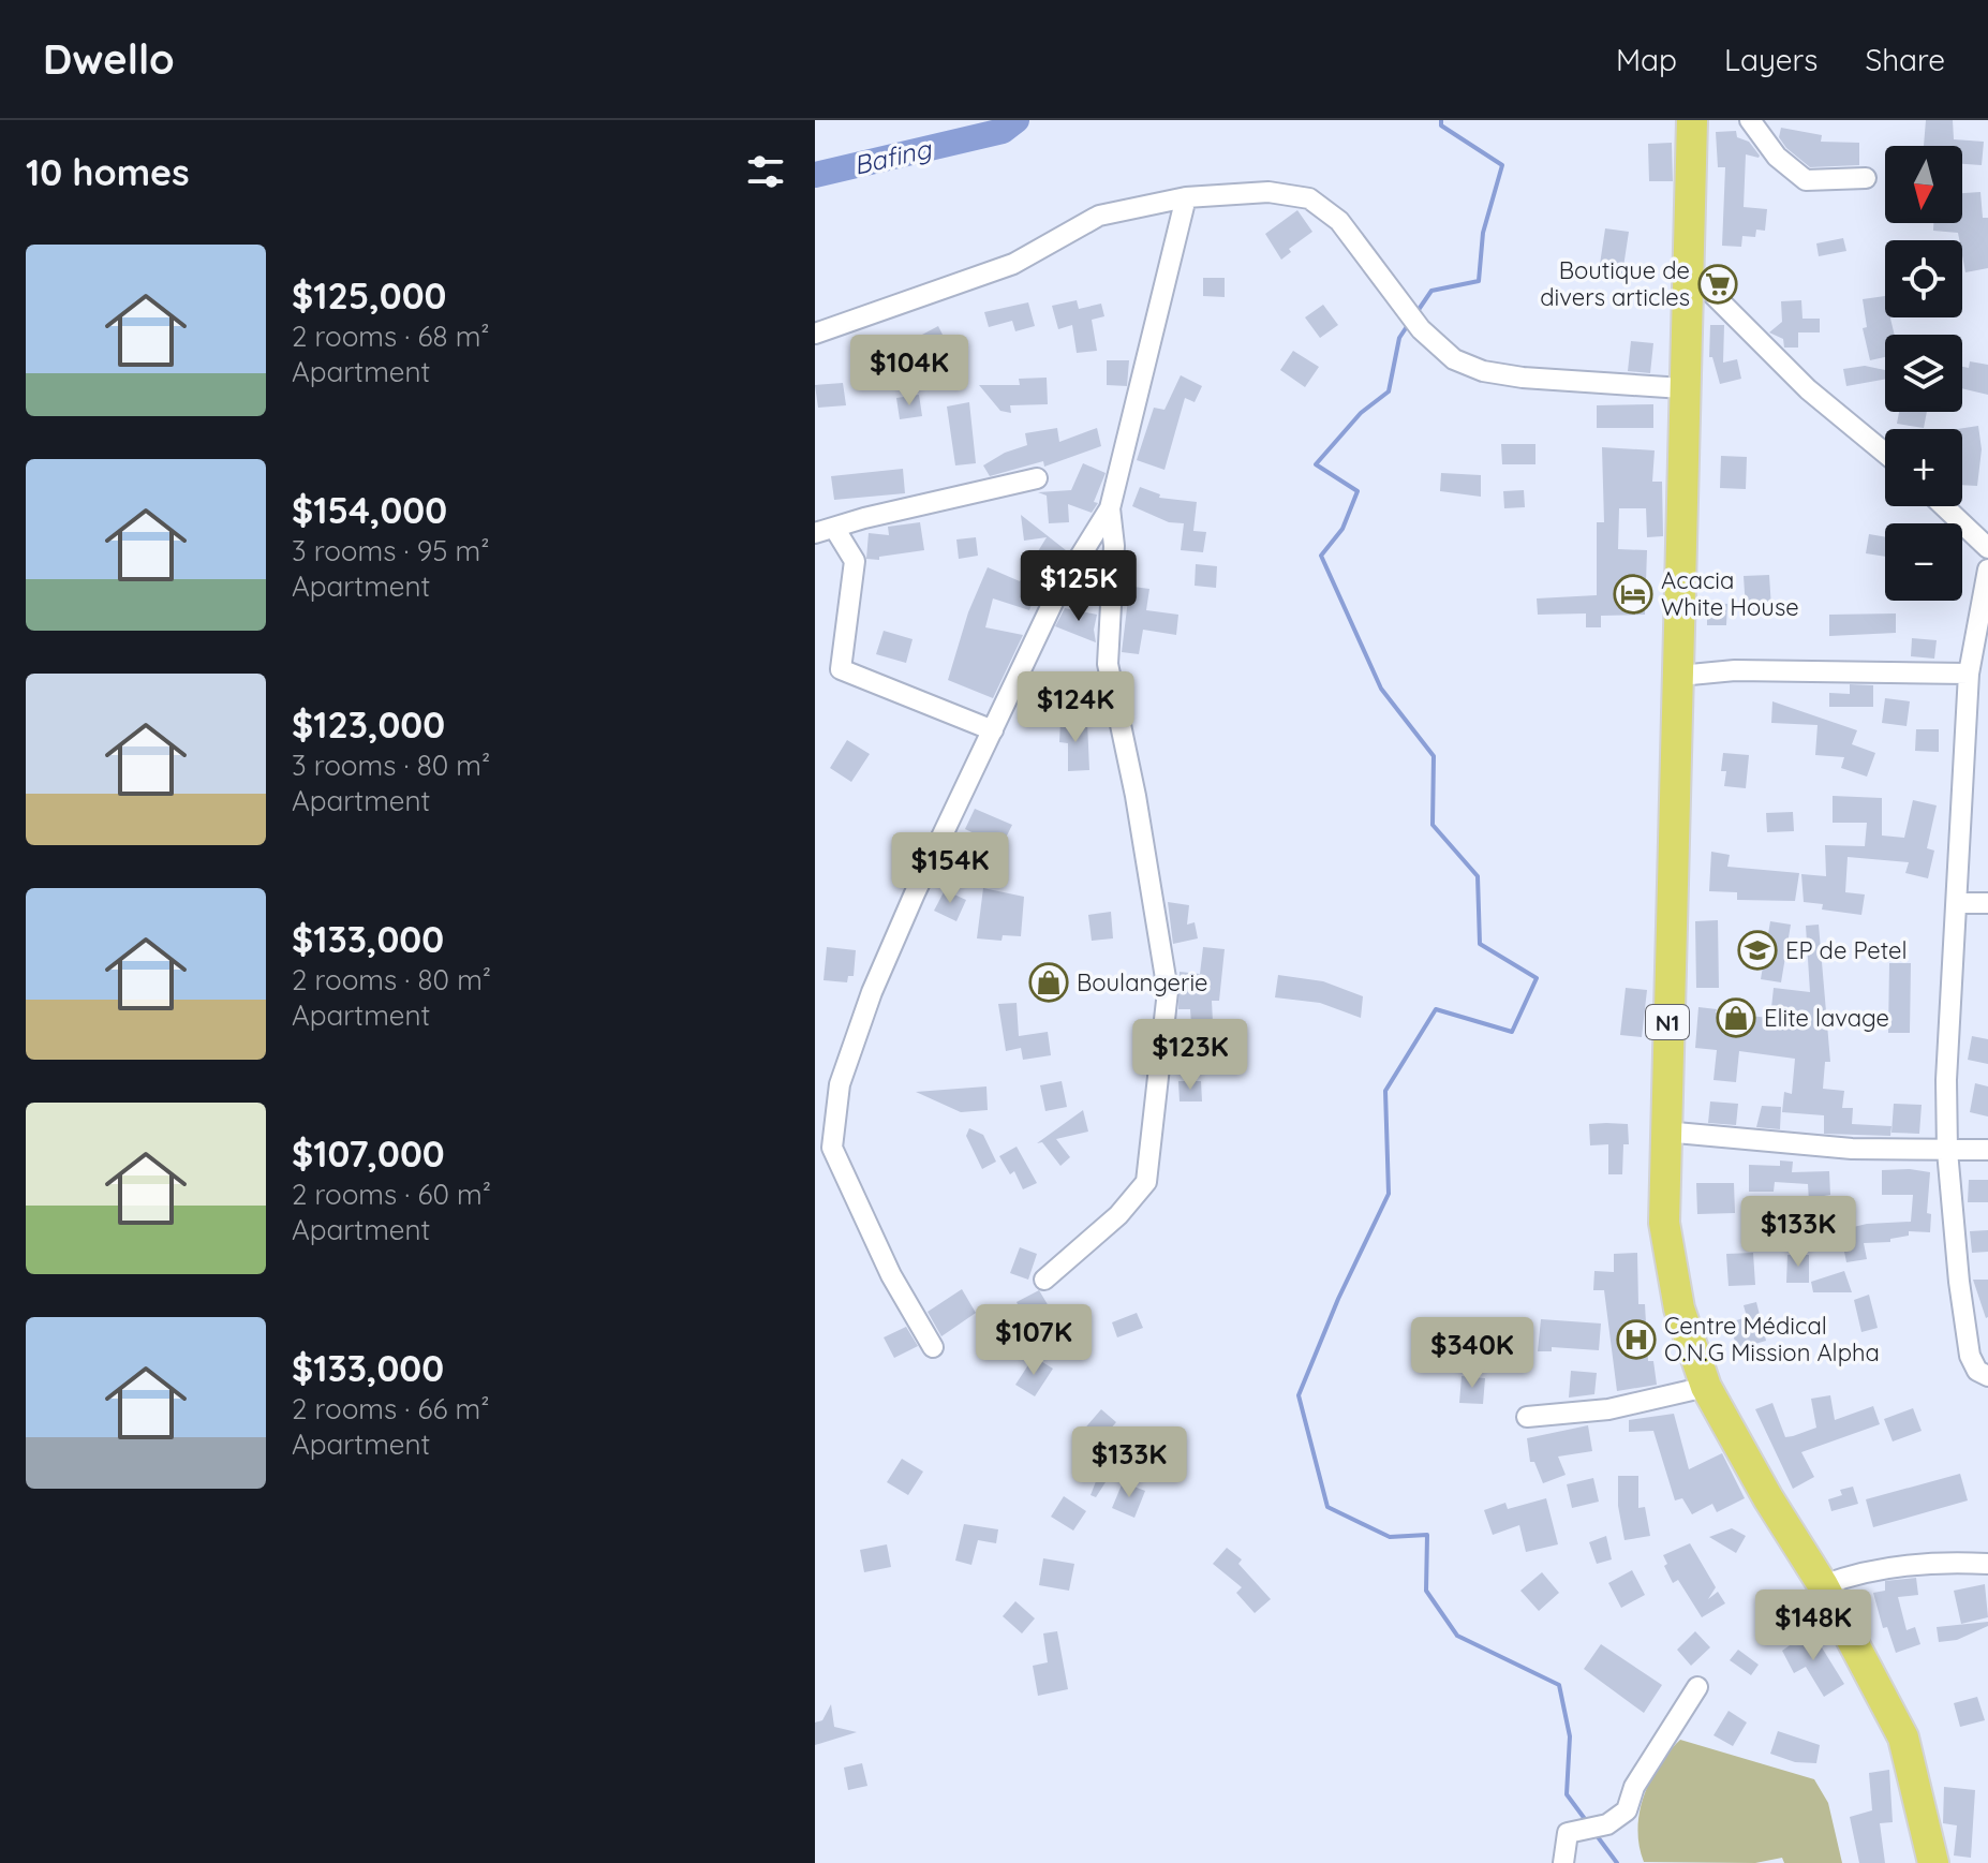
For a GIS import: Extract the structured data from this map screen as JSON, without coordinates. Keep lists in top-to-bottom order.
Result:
{
  "streets": {
    "highway": ["N1"]
  },
  "water": ["Bafing"],
  "places": {
    "supermarket": ["Boutique de divers articles"],
    "hotel": ["Acacia White House"],
    "school or university": ["EP de Petel"],
    "shop": ["Boulangerie", "Elite lavage"],
    "hospital": ["Centre Médical O.N.G Mission Alpha"]
  },
  "north": "bottom",
  "page": {
    "header": "Dwello",
    "nav": ["Map", "Layers", "Share"],
    "heading": "10 homes",
    "map_buttons": ["+", "−"],
    "list": [
      {
        "name": "$125,000",
        "note": "2 rooms · 68 m² · Apartment"
      },
      {
        "name": "$154,000",
        "note": "3 rooms · 95 m² · Apartment"
      },
      {
        "name": "$123,000",
        "note": "3 rooms · 80 m² · Apartment"
      },
      {
        "name": "$133,000",
        "note": "2 rooms · 80 m² · Apartment"
      },
      {
        "name": "$107,000",
        "note": "2 rooms · 60 m² · Apartment"
      },
      {
        "name": "$133,000",
        "note": "2 rooms · 66 m² · Apartment"
      }
    ],
    "price": [
      "$104K",
      "$125K",
      "$124K",
      "$154K",
      "$123K",
      "$133K",
      "$107K",
      "$340K",
      "$133K",
      "$148K"
    ]
  }
}
